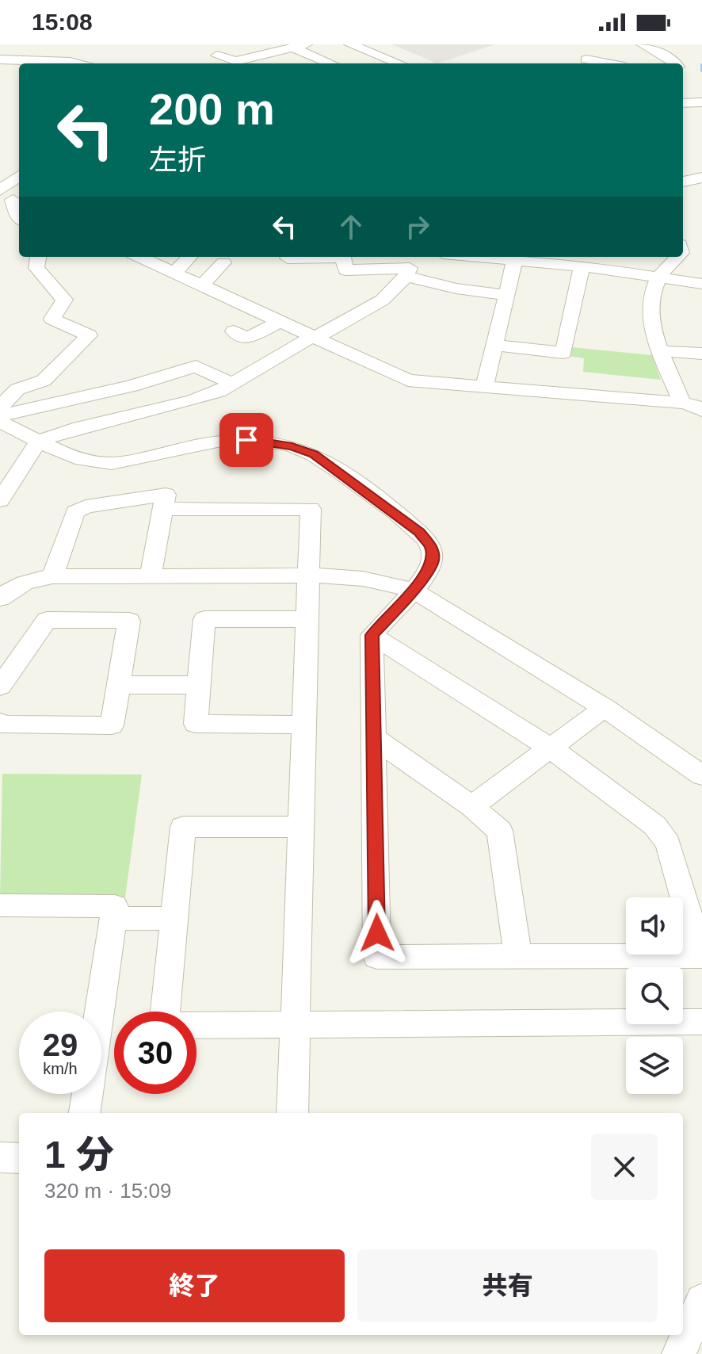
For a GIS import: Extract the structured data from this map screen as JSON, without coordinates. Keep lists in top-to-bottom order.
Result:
{
  "page": {
    "status": "15:08",
    "turn": ["200 m", "左折"],
    "speed": "29 km/h",
    "limit": "30",
    "heading": ["1 分", "320 m · 15:09"],
    "buttons": ["終了", "共有"]
  }
}
